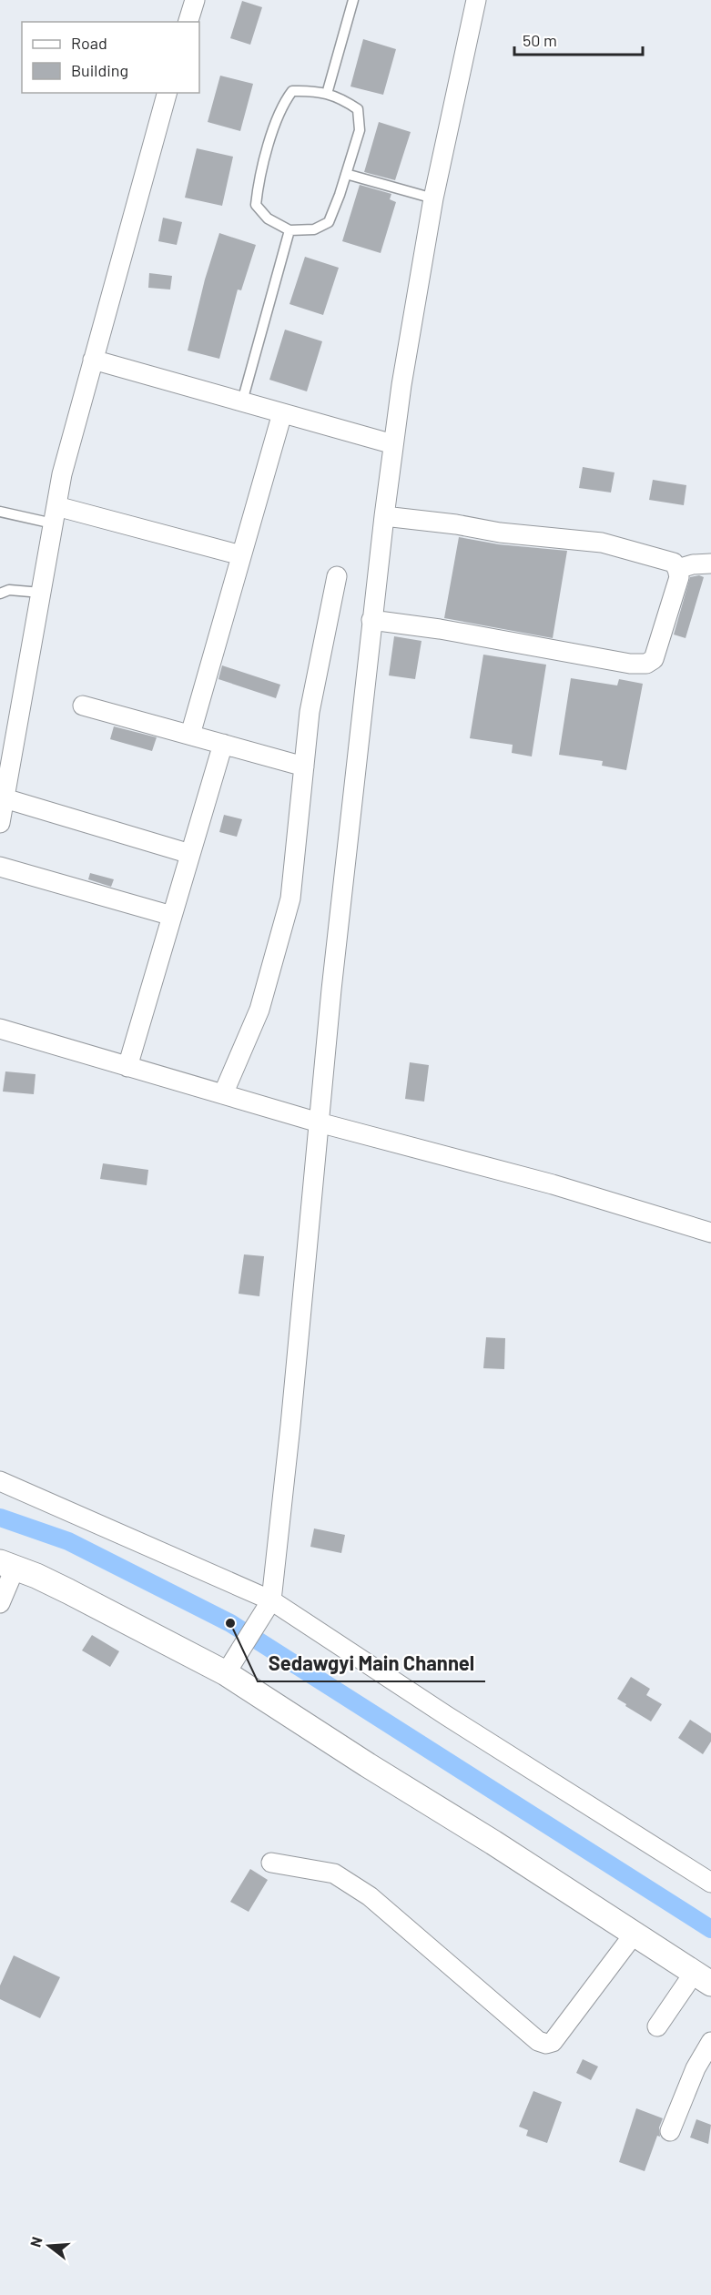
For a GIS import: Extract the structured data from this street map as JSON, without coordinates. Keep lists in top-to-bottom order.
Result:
{
  "places": ["Sedawgyi Main Channel"],
  "legend": ["Road", "Building"],
  "scale_bar": "50 m",
  "north": "left"
}
